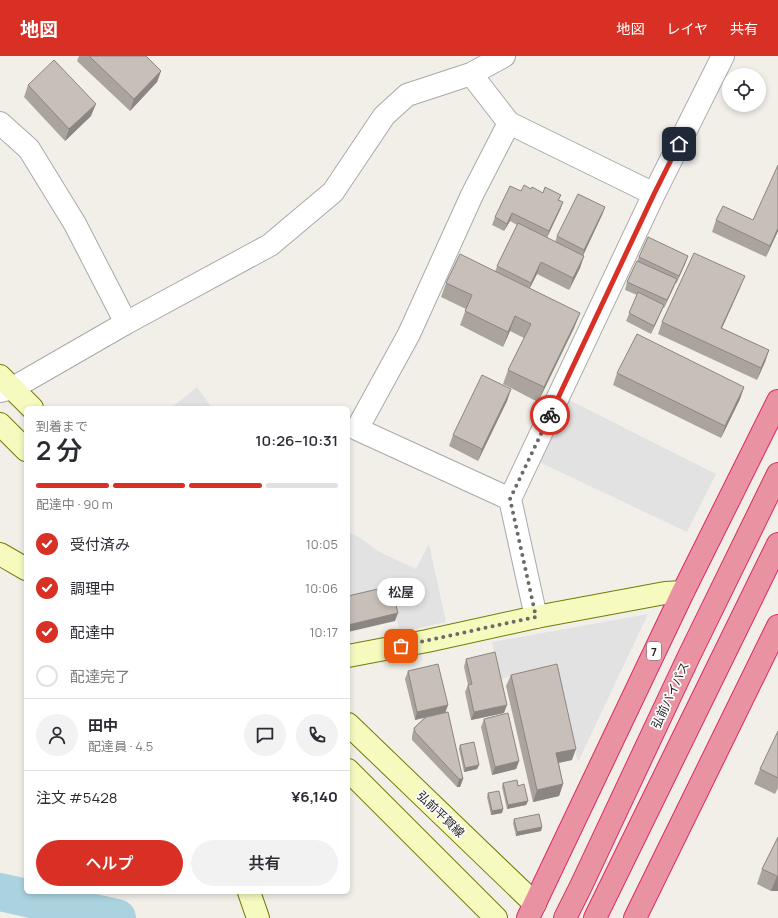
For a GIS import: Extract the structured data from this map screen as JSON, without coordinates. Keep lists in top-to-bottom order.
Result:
{
  "streets": {
    "highway": ["7", "弘前バイパス"],
    "main road": ["弘前平賀線"]
  },
  "crossings": [
    ["7", "弘前平賀線"]
  ],
  "places": ["松屋"],
  "page": {
    "header": "地図",
    "nav": ["地図", "レイヤ", "共有"],
    "heading": ["2 分", "到着まで", "10:26–10:31"],
    "panel": [
      "田中",
      "配達員 · 4.5",
      "注文 #5428",
      "¥6,140"
    ],
    "bar": "配達中 · 90 m",
    "list": [
      ["受付済み", "10:05"],
      ["調理中", "10:06"],
      ["配達中", "10:17"],
      "配達完了"
    ],
    "bubble": "松屋",
    "buttons": ["ヘルプ", "共有"]
  }
}
